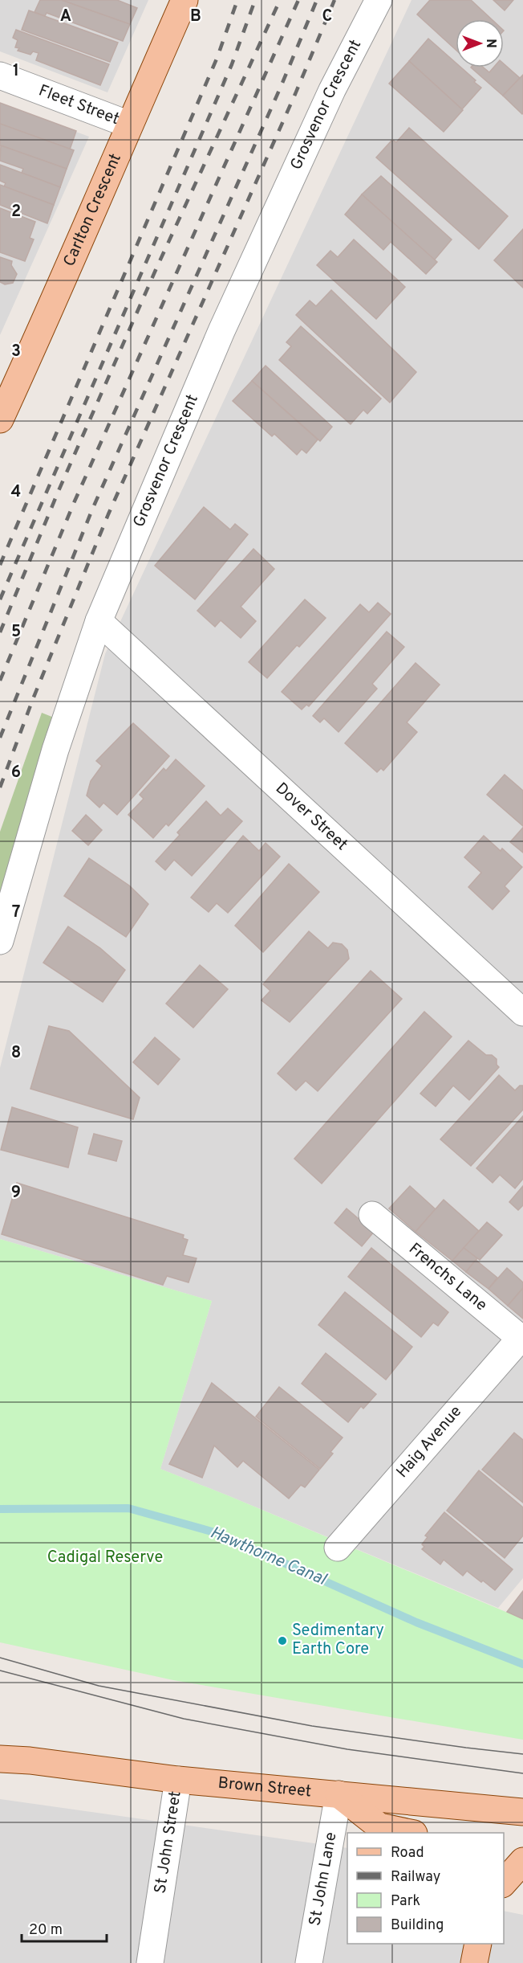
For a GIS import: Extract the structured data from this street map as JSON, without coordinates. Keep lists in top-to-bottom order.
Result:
{
  "streets": {
    "main road": ["Carlton Crescent", "Brown Street"],
    "street": [
      "Fleet Street",
      "Grosvenor Crescent",
      "Dover Street",
      "Frenchs Lane",
      "Haig Avenue",
      "St John Street",
      "St John Lane"
    ]
  },
  "crossings": [
    ["Fleet Street", "Carlton Crescent"],
    ["Grosvenor Crescent", "Dover Street"],
    ["Frenchs Lane", "Haig Avenue"],
    ["Brown Street", "St John Street"],
    ["Brown Street", "St John Lane"]
  ],
  "water": ["Hawthorne Canal"],
  "parks": ["Cadigal Reserve"],
  "places": ["Sedimentary Earth Core"],
  "legend": [
    "Road",
    "Railway",
    "Park",
    "Building"
  ],
  "scale_bar": "20 m",
  "north": "right",
  "grid": {
    "columns": ["A", "B", "C"],
    "rows": [
      "1",
      "2",
      "3",
      "4",
      "5",
      "6",
      "7",
      "8",
      "9"
    ]
  }
}
